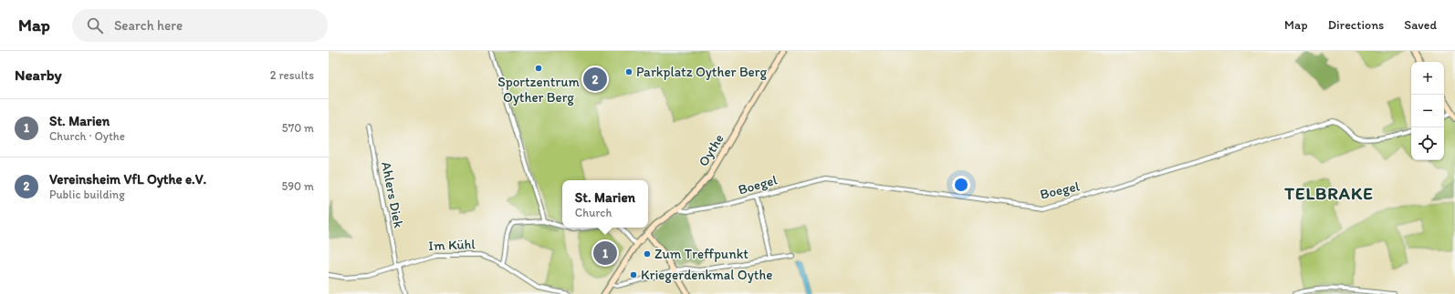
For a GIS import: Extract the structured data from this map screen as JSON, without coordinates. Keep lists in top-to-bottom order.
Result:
{
  "streets": {
    "main road": ["Oythe"],
    "street": ["Boegel", "Ahlers Diek", "Im Kühl"]
  },
  "crossings": [
    ["Oythe", "Boegel"],
    ["Ahlers Diek", "Im Kühl"]
  ],
  "districts": ["TELBRAKE"],
  "places": [
    "Sportzentrum Oyther Berg",
    "Parkplatz Oyther Berg",
    "Zum Treffpunkt",
    "Kriegerdenkmal Oythe"
  ],
  "page": {
    "header": "Map",
    "search": "Search here",
    "nav": ["Map", "Directions", "Saved"],
    "heading": ["Nearby", "2 results"],
    "map_buttons": ["+", "−"],
    "pins": ["2", "1"],
    "list": [
      {
        "mark": "1",
        "name": "St. Marien",
        "note": "Church · Oythe",
        "value": "570 m"
      },
      {
        "mark": "2",
        "name": "Vereinsheim VfL Oythe e.V.",
        "note": "Public building",
        "value": "590 m"
      }
    ],
    "popup": ["St. Marien", "Church"]
  }
}
